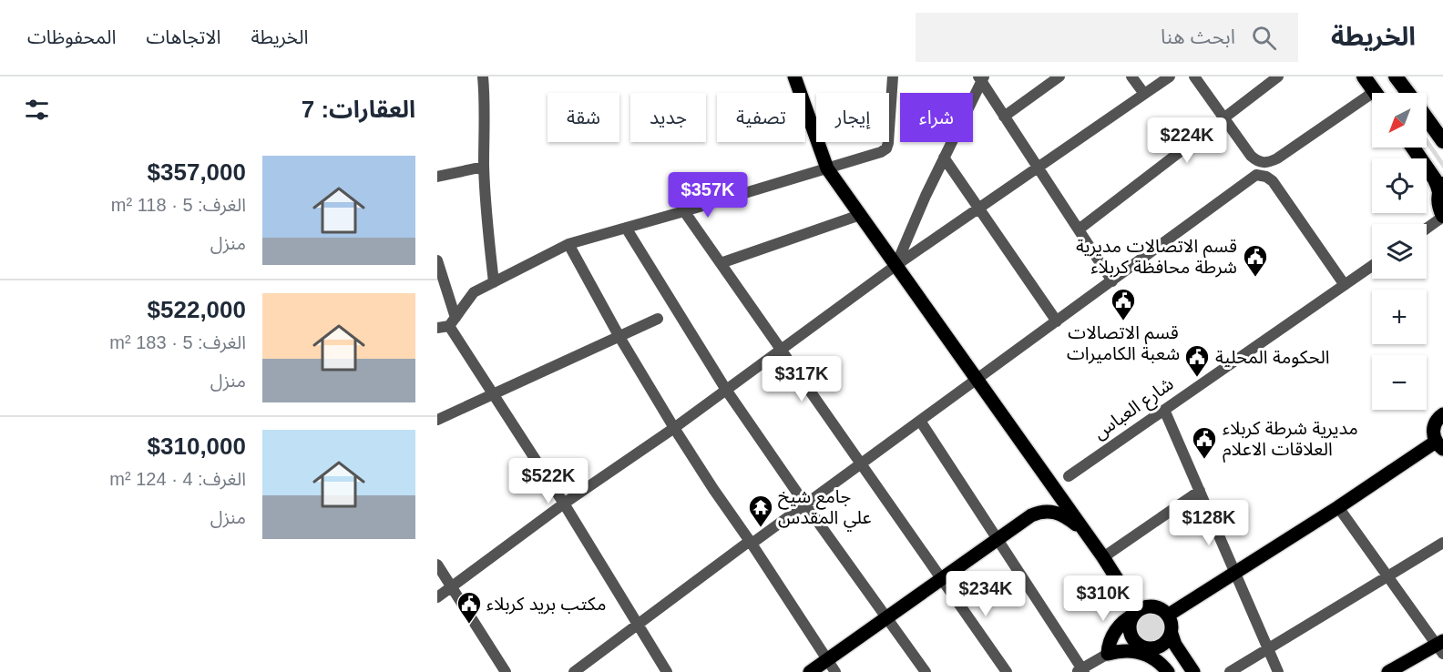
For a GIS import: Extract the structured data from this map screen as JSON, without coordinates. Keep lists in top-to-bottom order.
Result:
{
  "streets": {
    "street": ["شارع العباس"]
  },
  "places": {
    "public building": [
      "قسم الاتصالات مديرية شرطة محافظة كربلاء",
      "قسم الاتصالات شعبة الكاميرات",
      "الحكومة المحلية",
      "مديرية شرطة كربلاء العلاقات الاعلام",
      "مكتب بريد كربلاء"
    ],
    "temple": ["جامع شيخ علي المقدس"]
  },
  "north": "bottom left",
  "page": {
    "header": "الخريطة",
    "search": "ابحث هنا",
    "nav": ["الخريطة", "الاتجاهات", "المحفوظات"],
    "heading": "العقارات: 7",
    "map_buttons": ["+", "−"],
    "chip": [
      "شراء",
      "إيجار",
      "تصفية",
      "جديد",
      "شقة"
    ],
    "price": [
      "$224K",
      "$357K",
      "$317K",
      "$522K",
      "$128K",
      "$234K",
      "$310K"
    ],
    "list": [
      {
        "name": "$357,000",
        "note": "الغرف: 5 · 118 m² · منزل"
      },
      {
        "name": "$522,000",
        "note": "الغرف: 5 · 183 m² · منزل"
      },
      {
        "name": "$310,000",
        "note": "الغرف: 4 · 124 m² · منزل"
      }
    ]
  }
}
